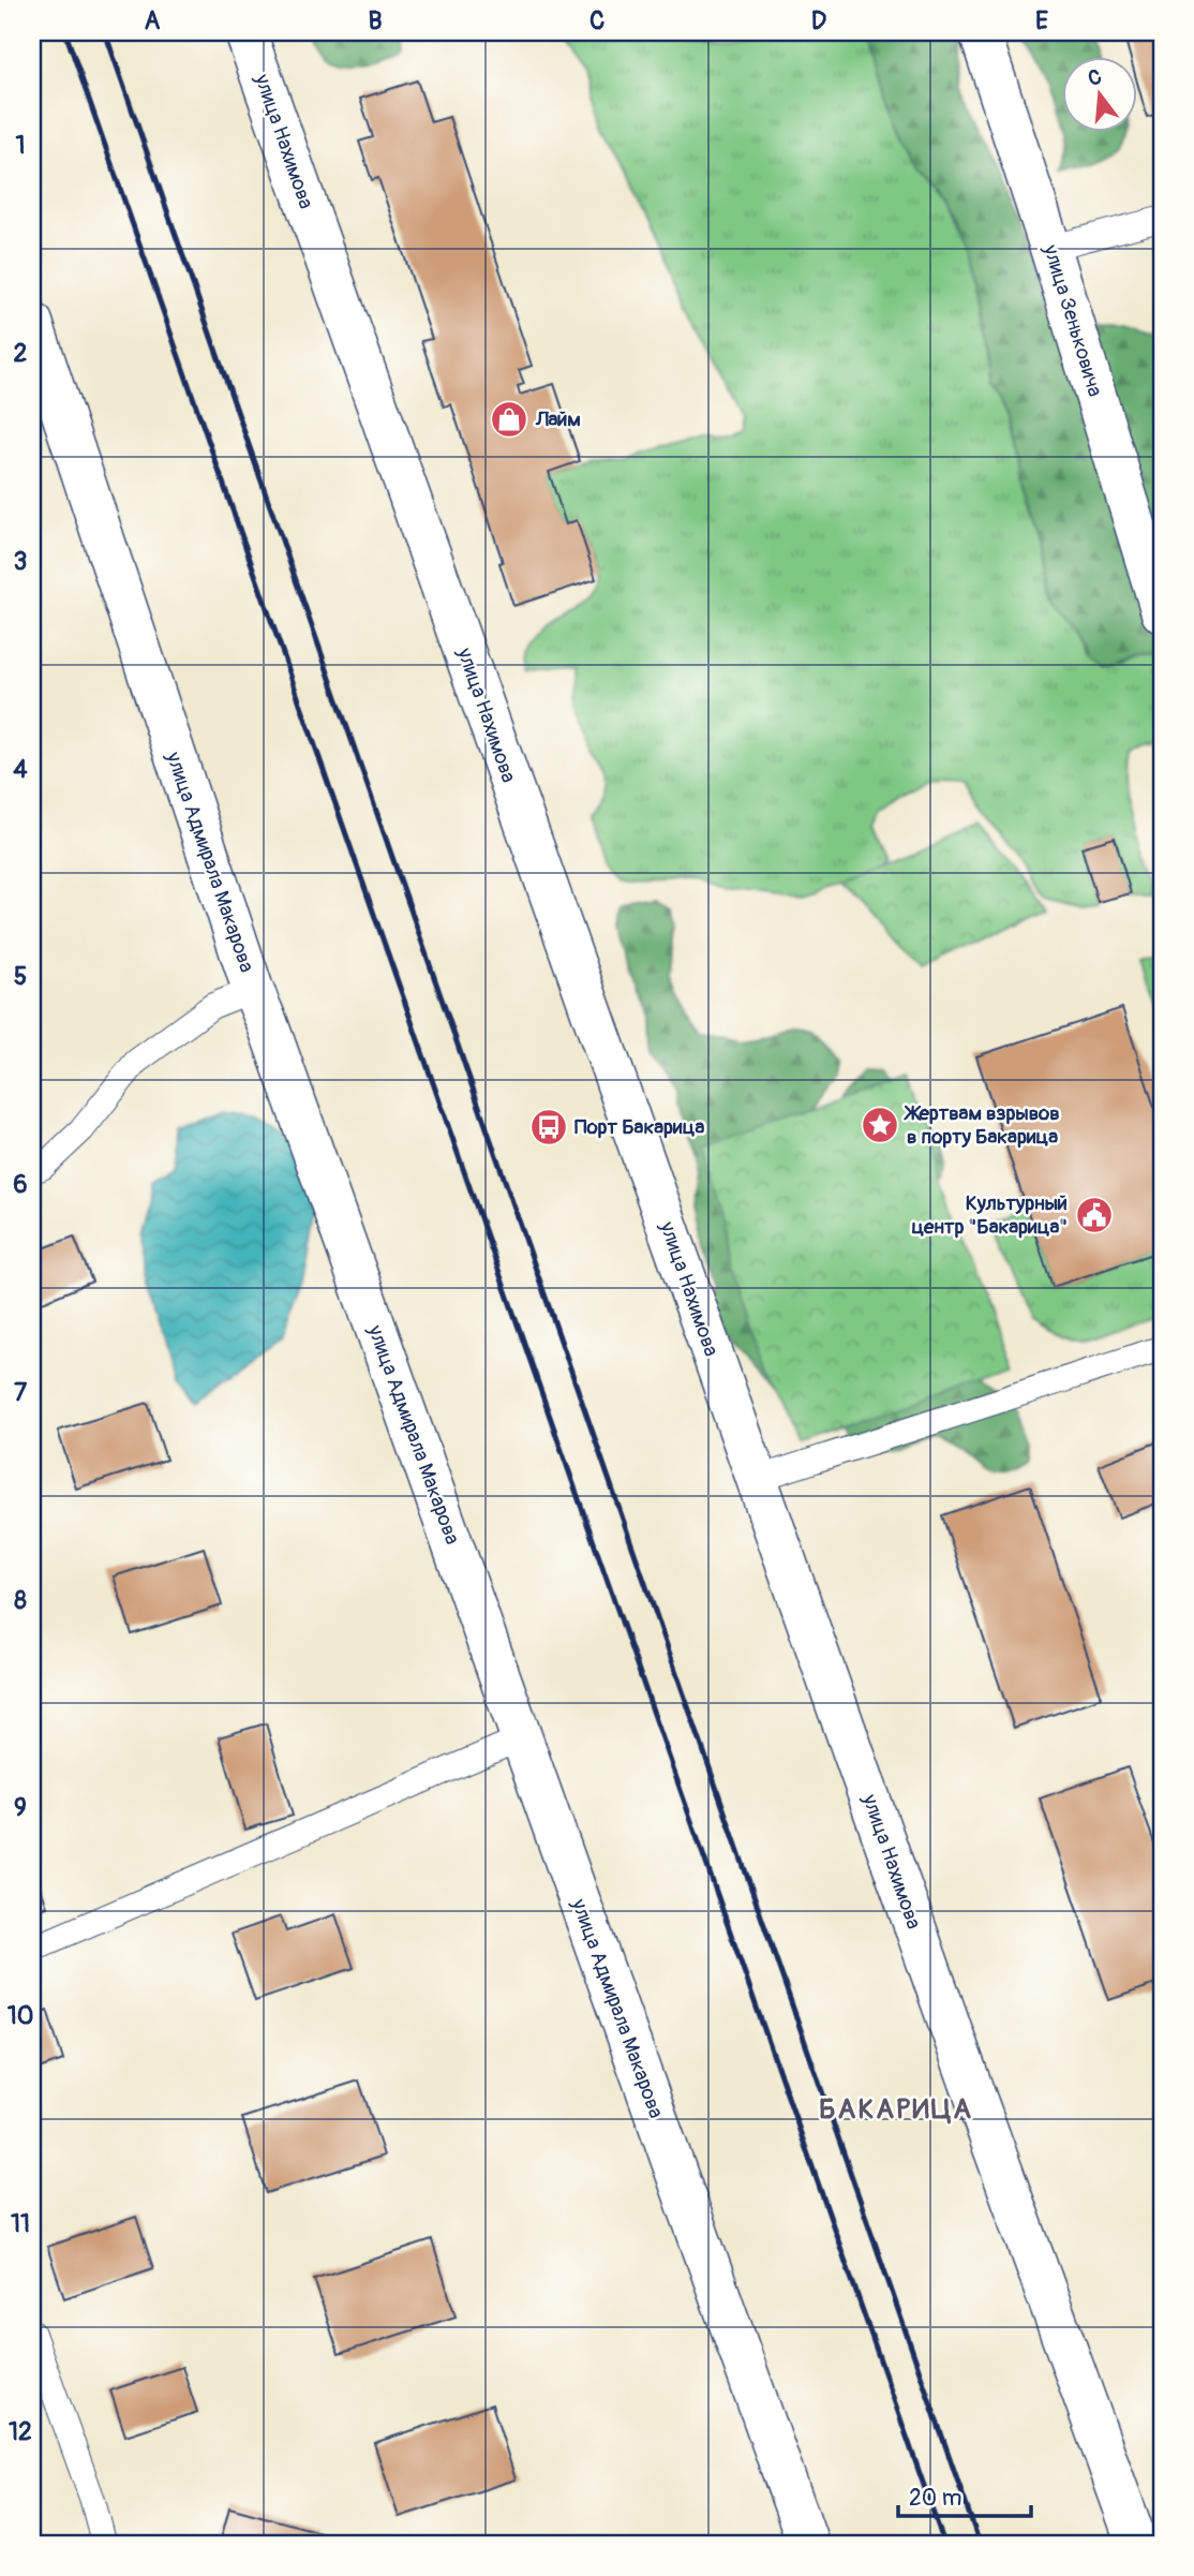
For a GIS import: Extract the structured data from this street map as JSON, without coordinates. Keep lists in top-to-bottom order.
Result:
{
  "streets": {
    "street": ["улица Нахимова", "улица Зеньковича", "улица Адмирала Макарова"]
  },
  "districts": ["БАКАРИЦА"],
  "places": {
    "shop": ["Лайм"],
    "place": ["Жертвам взрывов в порту Бакарица"],
    "bus stop": ["Порт Бакарица"],
    "public building": ["Культурный центр \"Бакарица\""]
  },
  "scale_bar": "20 m",
  "north": "top",
  "grid": {
    "columns": [
      "A",
      "B",
      "C",
      "D",
      "E"
    ],
    "rows": [
      "1",
      "2",
      "3",
      "4",
      "5",
      "6",
      "7",
      "8",
      "9",
      "10",
      "11",
      "12"
    ]
  }
}
